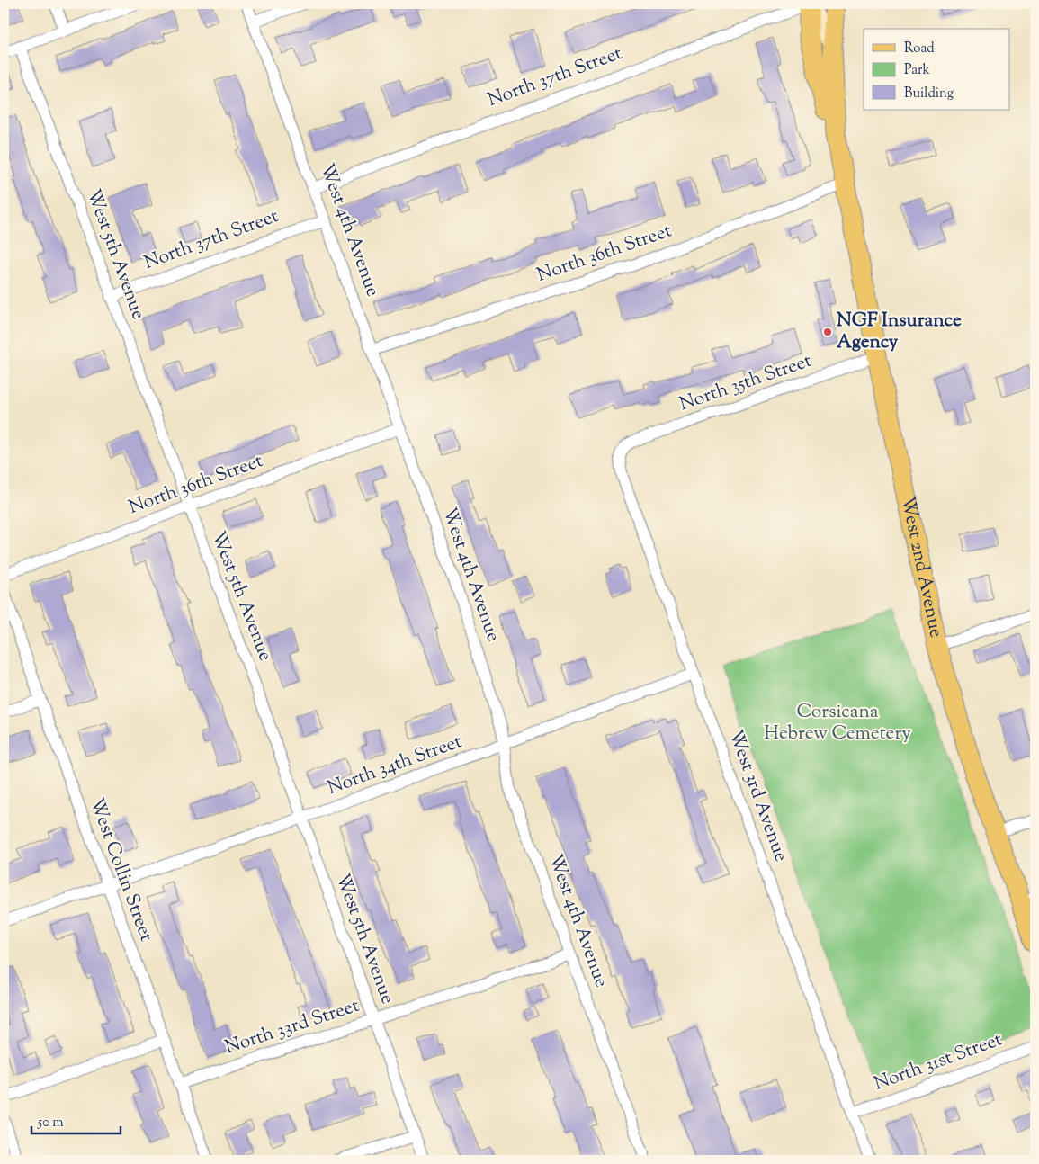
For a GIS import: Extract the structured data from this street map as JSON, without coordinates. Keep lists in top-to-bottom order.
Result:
{
  "streets": {
    "main road": ["West 2nd Avenue"],
    "street": [
      "North 37th Street",
      "West 4th Avenue",
      "North 36th Street",
      "West 5th Avenue",
      "North 35th Street",
      "North 34th Street",
      "West 3rd Avenue",
      "West Collin Street",
      "North 33rd Street",
      "North 31st Street"
    ]
  },
  "crossings": [
    ["North 37th Street", "West 4th Avenue"],
    ["North 37th Street", "West 5th Avenue"],
    ["West 4th Avenue", "North 36th Street"],
    ["West 4th Avenue", "North 34th Street"],
    ["West 4th Avenue", "North 33rd Street"],
    ["North 36th Street", "West 5th Avenue"],
    ["North 36th Street", "West 2nd Avenue"],
    ["West 5th Avenue", "North 34th Street"],
    ["West 5th Avenue", "North 33rd Street"],
    ["North 35th Street", "West 2nd Avenue"],
    ["North 35th Street", "West 3rd Avenue"],
    ["North 34th Street", "West 3rd Avenue"],
    ["North 34th Street", "West Collin Street"],
    ["West 3rd Avenue", "North 31st Street"],
    ["West Collin Street", "North 33rd Street"]
  ],
  "parks": ["Corsicana Hebrew Cemetery"],
  "places": ["NGF Insurance Agency"],
  "legend": ["Road", "Park", "Building"],
  "scale_bar": "50 m"
}
